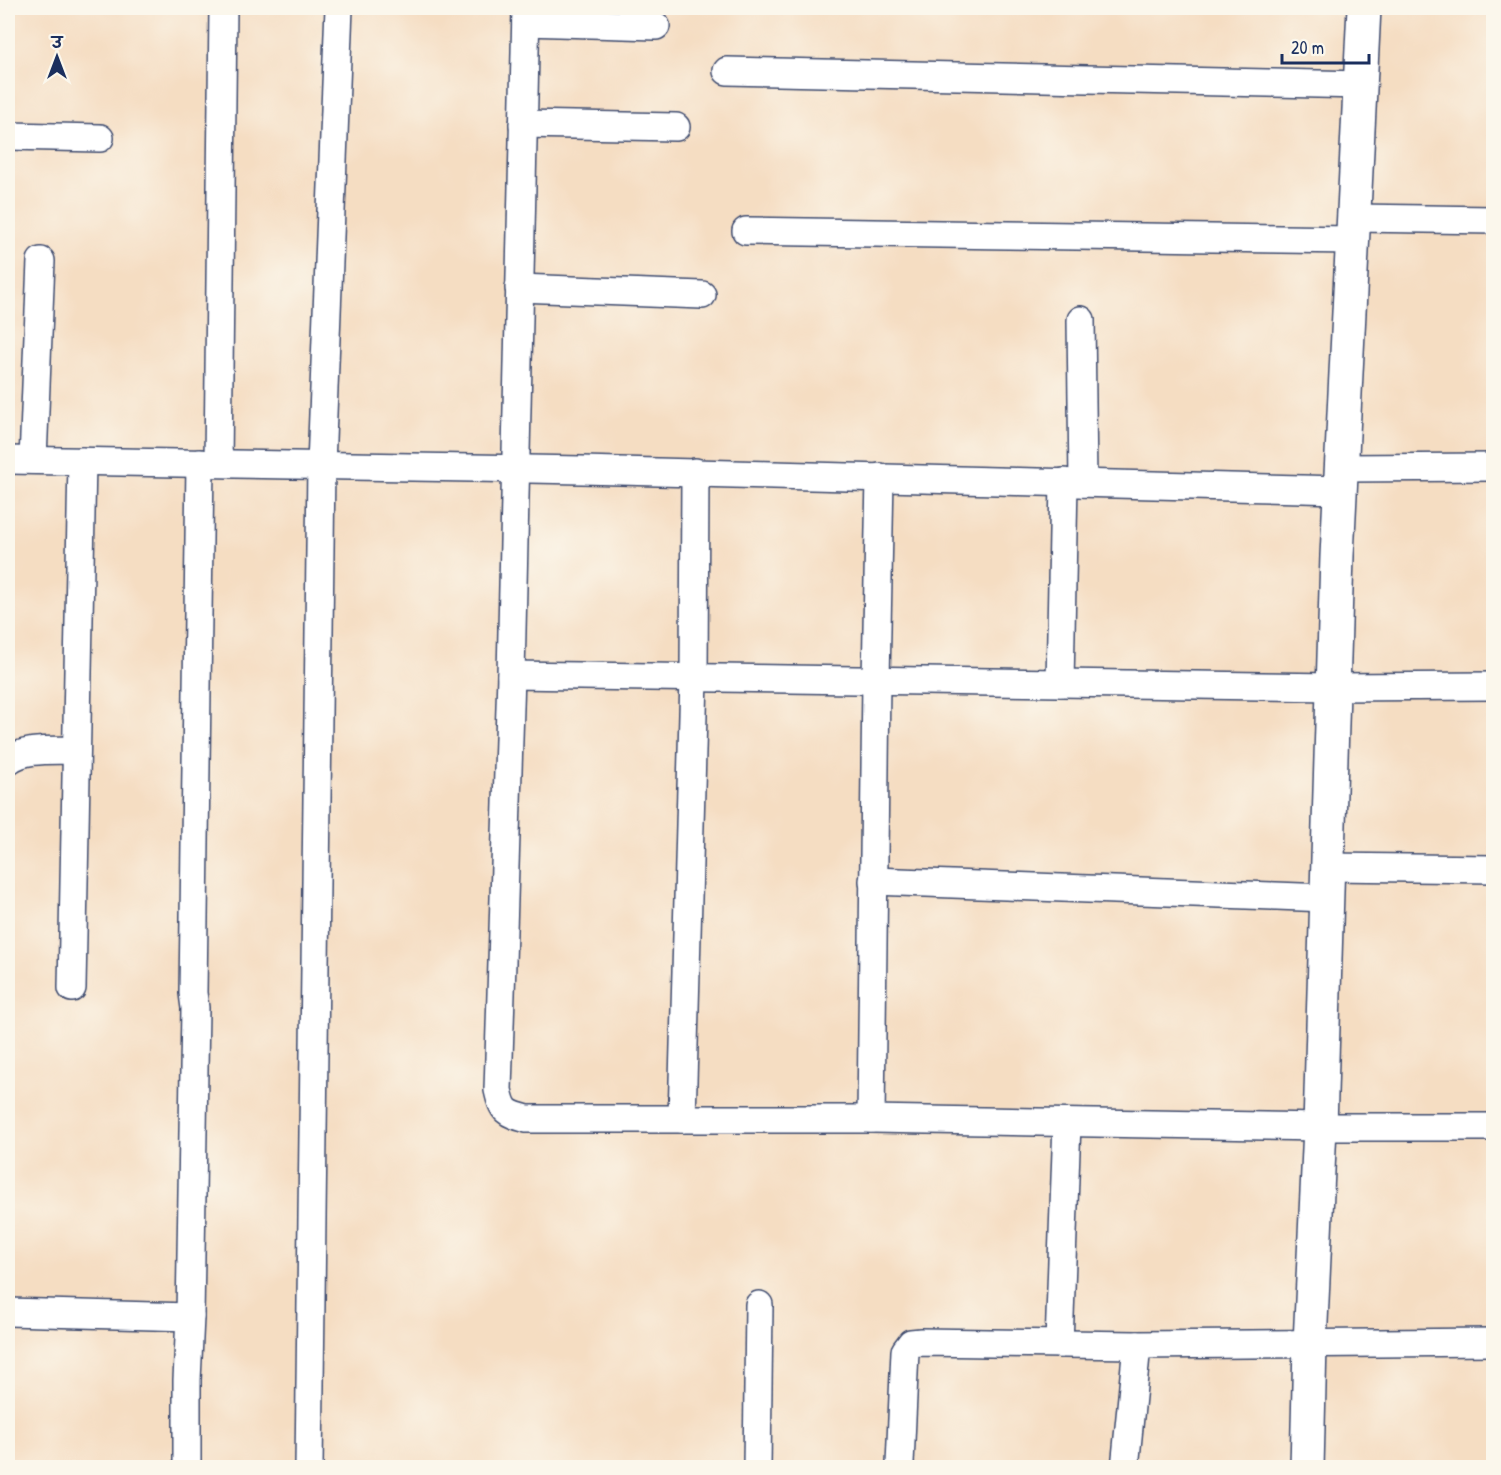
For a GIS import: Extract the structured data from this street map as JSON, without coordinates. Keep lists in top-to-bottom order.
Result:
{
  "scale_bar": "20 m",
  "north": "top"
}
